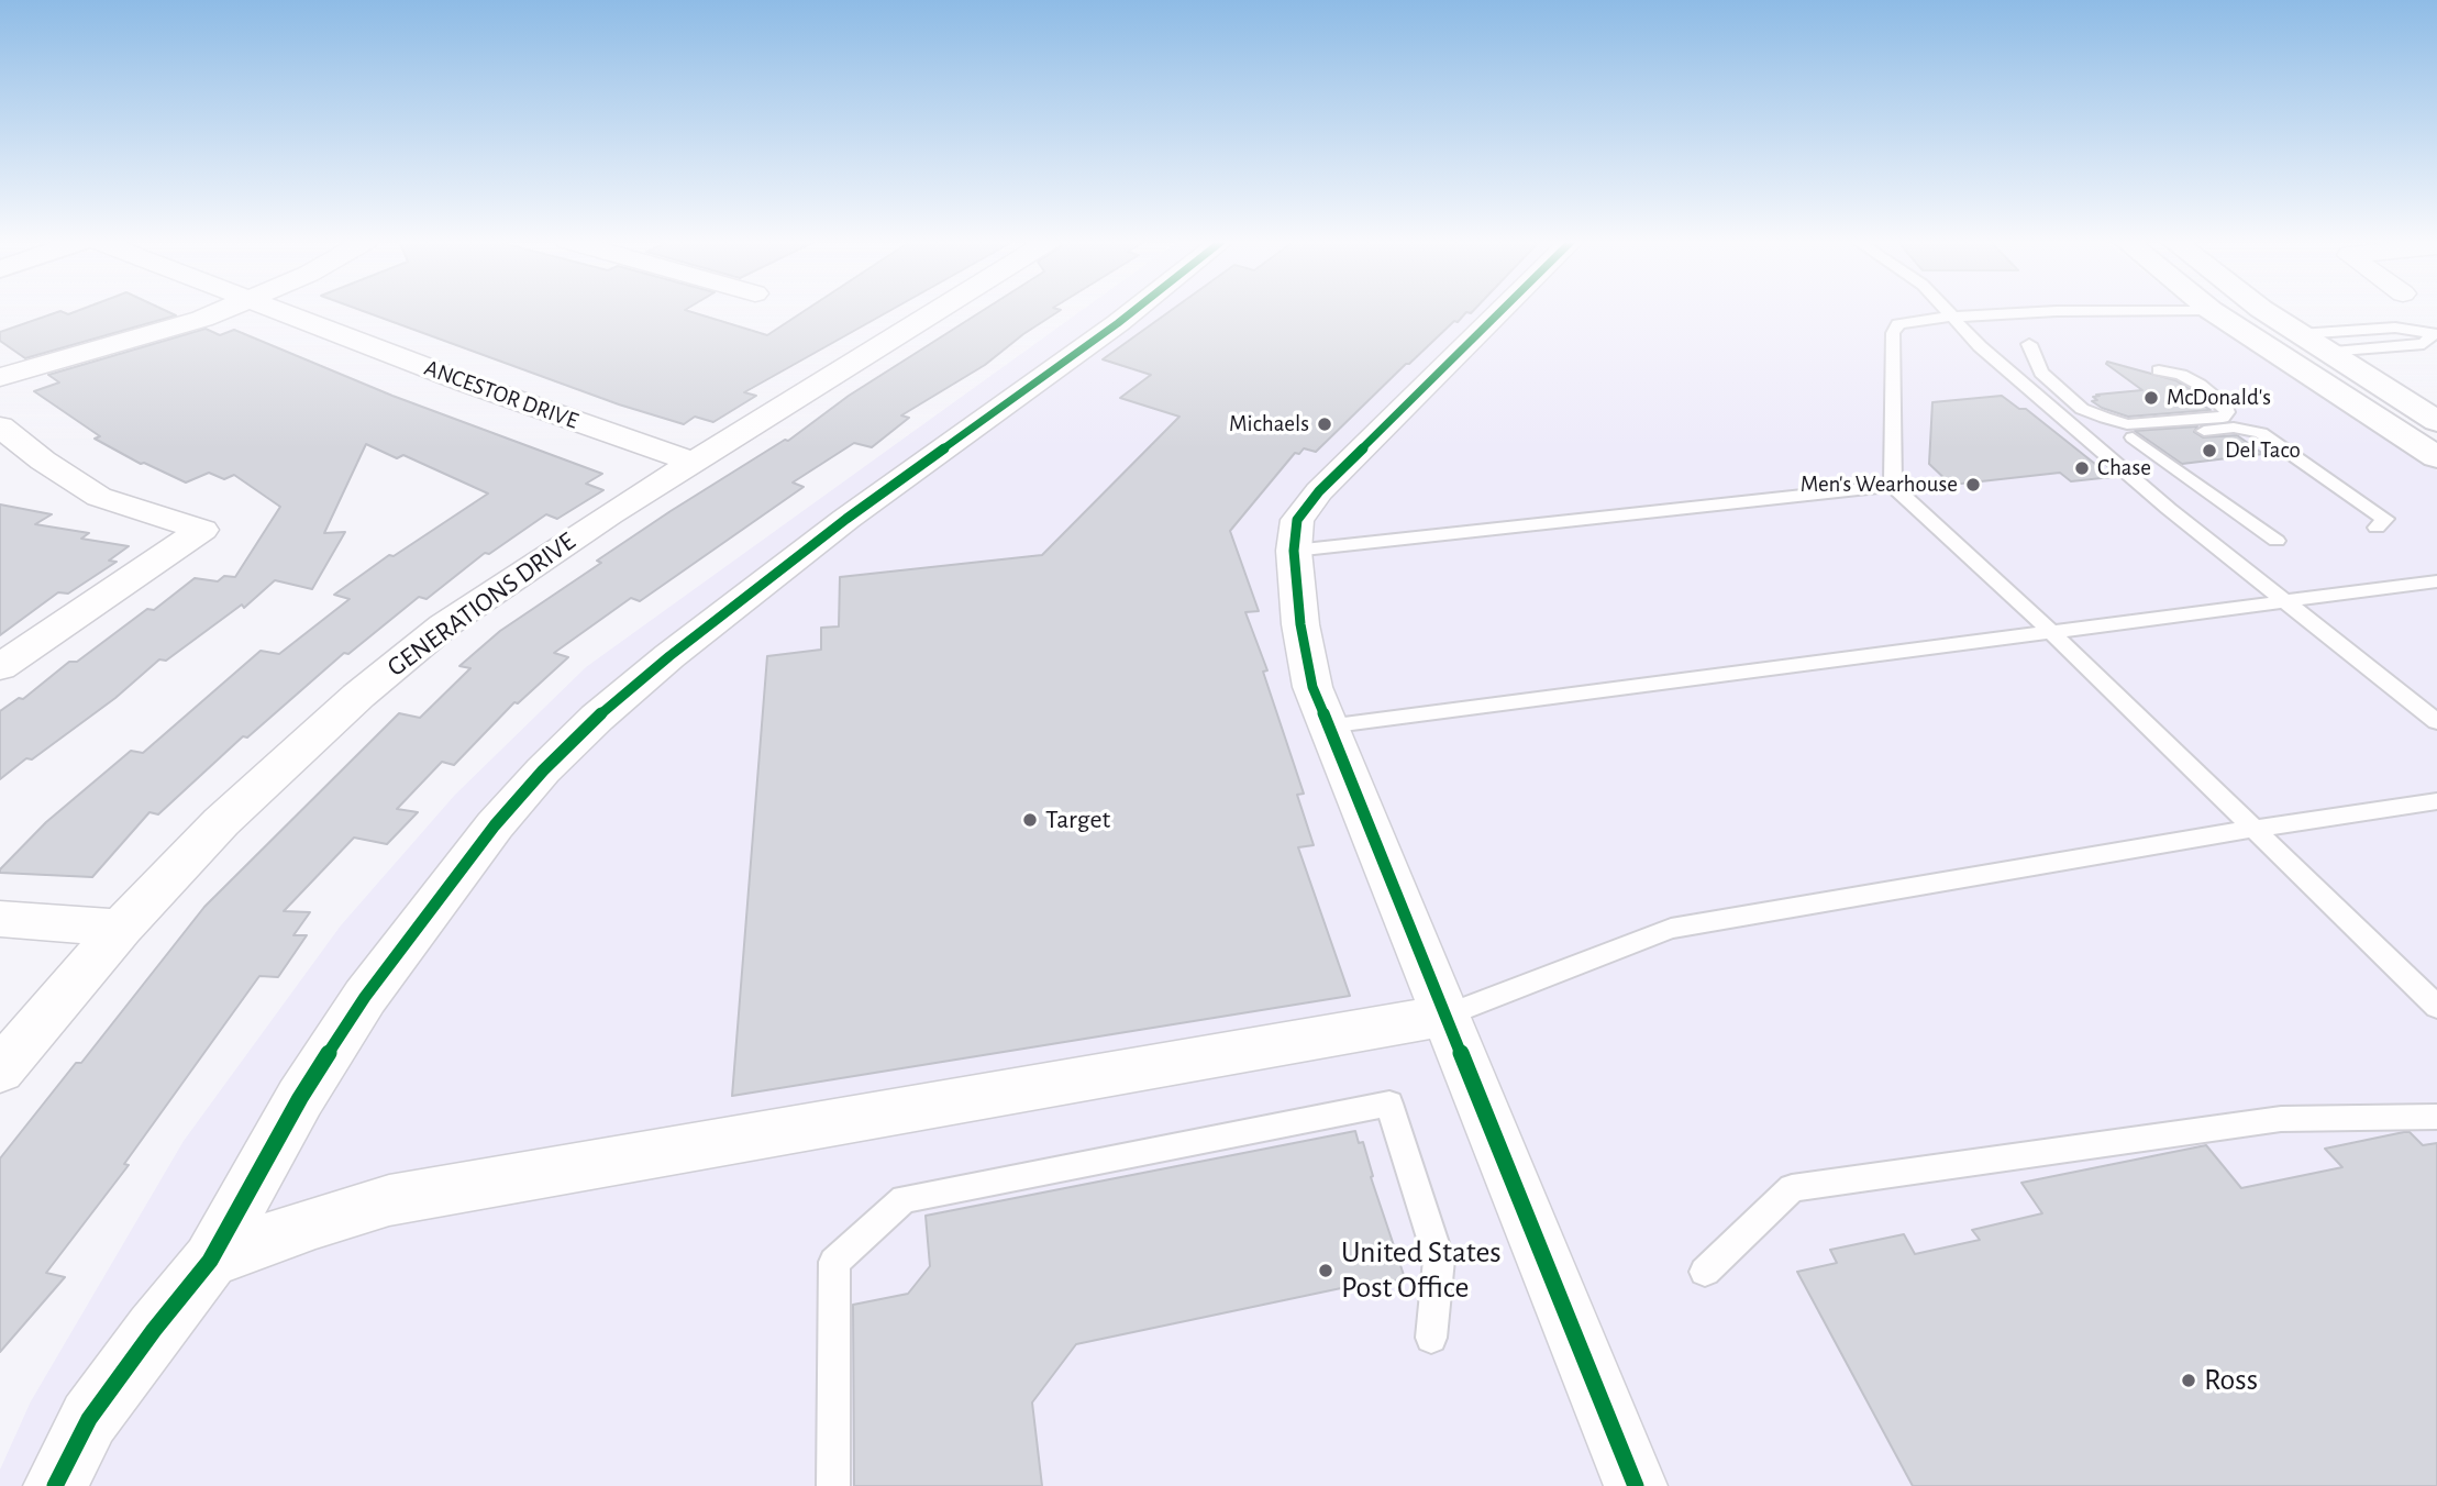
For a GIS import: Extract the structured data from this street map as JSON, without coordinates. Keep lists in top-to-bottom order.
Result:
{
  "streets": {
    "street": ["ANCESTOR DRIVE", "GENERATIONS DRIVE"]
  },
  "crossings": [
    ["ANCESTOR DRIVE", "GENERATIONS DRIVE"]
  ],
  "places": [
    "McDonald's",
    "Michaels",
    "Del Taco",
    "Chase",
    "Men's Wearhouse",
    "Target",
    "United States Post Office",
    "Ross"
  ]
}
